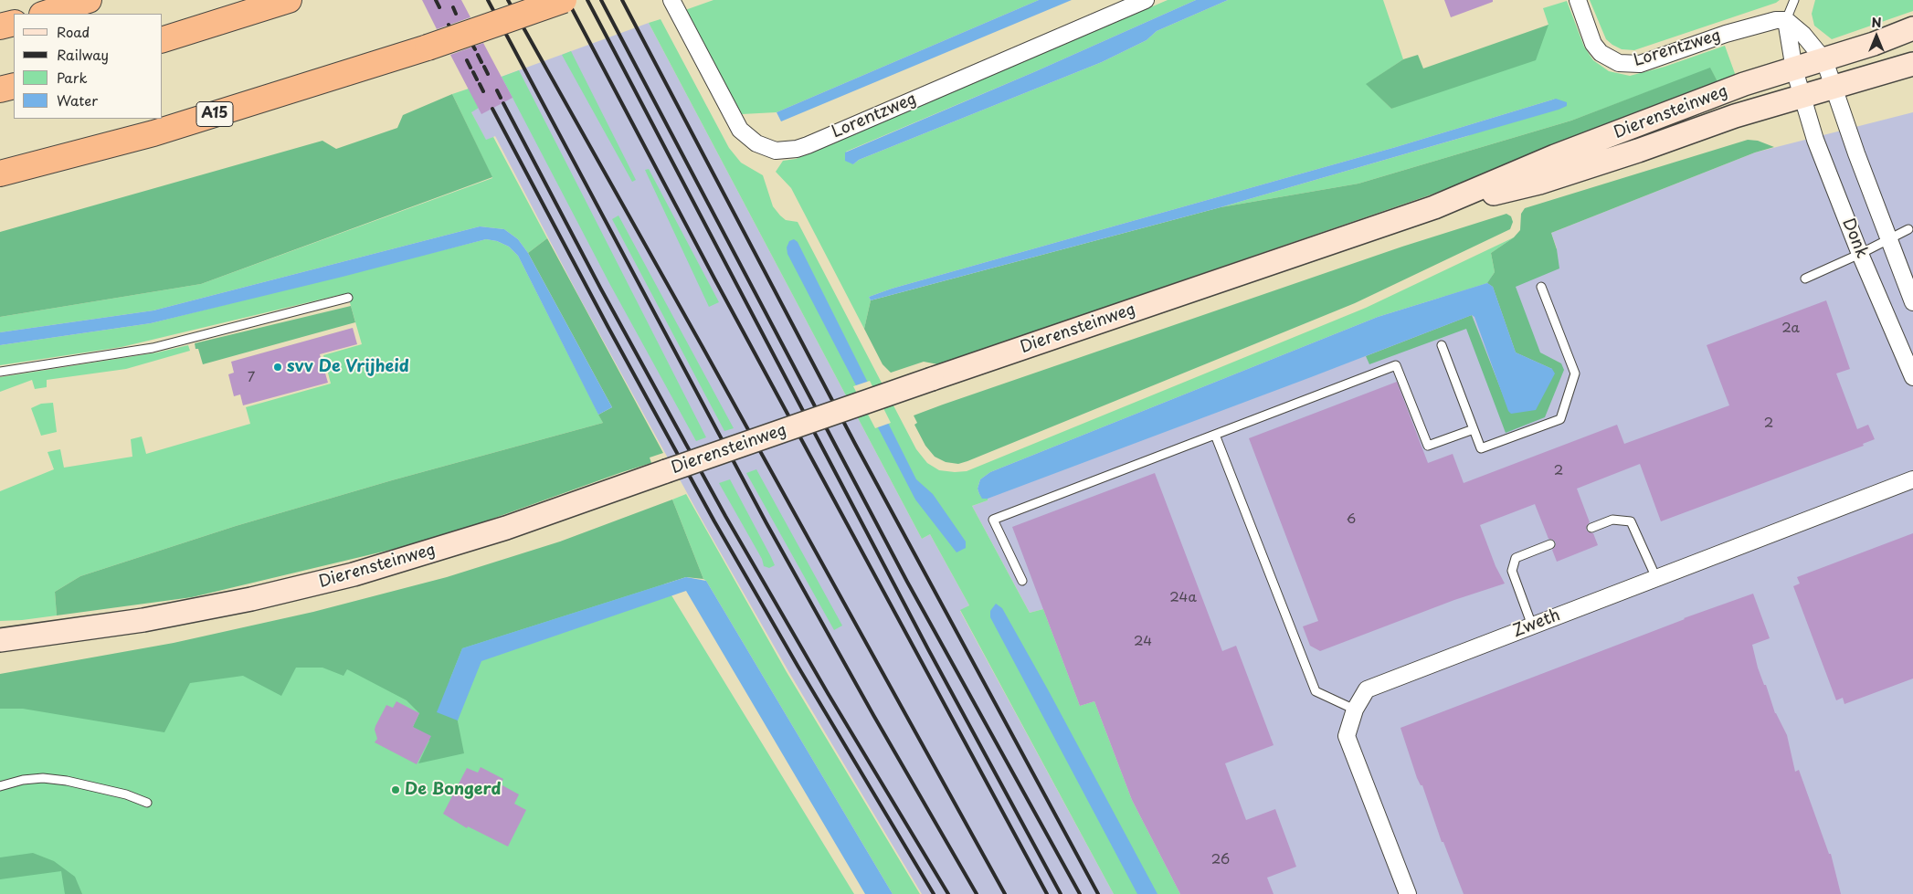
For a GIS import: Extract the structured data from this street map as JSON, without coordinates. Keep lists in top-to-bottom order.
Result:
{
  "streets": {
    "highway": ["A15"],
    "main road": ["Dierensteinweg"],
    "street": ["Lorentzweg", "Donk", "Zweth"]
  },
  "crossings": [
    ["Dierensteinweg", "Donk"]
  ],
  "places": ["svv De Vrijheid", "De Bongerd"],
  "house_numbers": [
    "2a",
    "7",
    "2",
    "2",
    "6",
    "24a",
    "24",
    "26"
  ],
  "legend": [
    "Road",
    "Railway",
    "Park",
    "Water"
  ],
  "north": "top"
}
